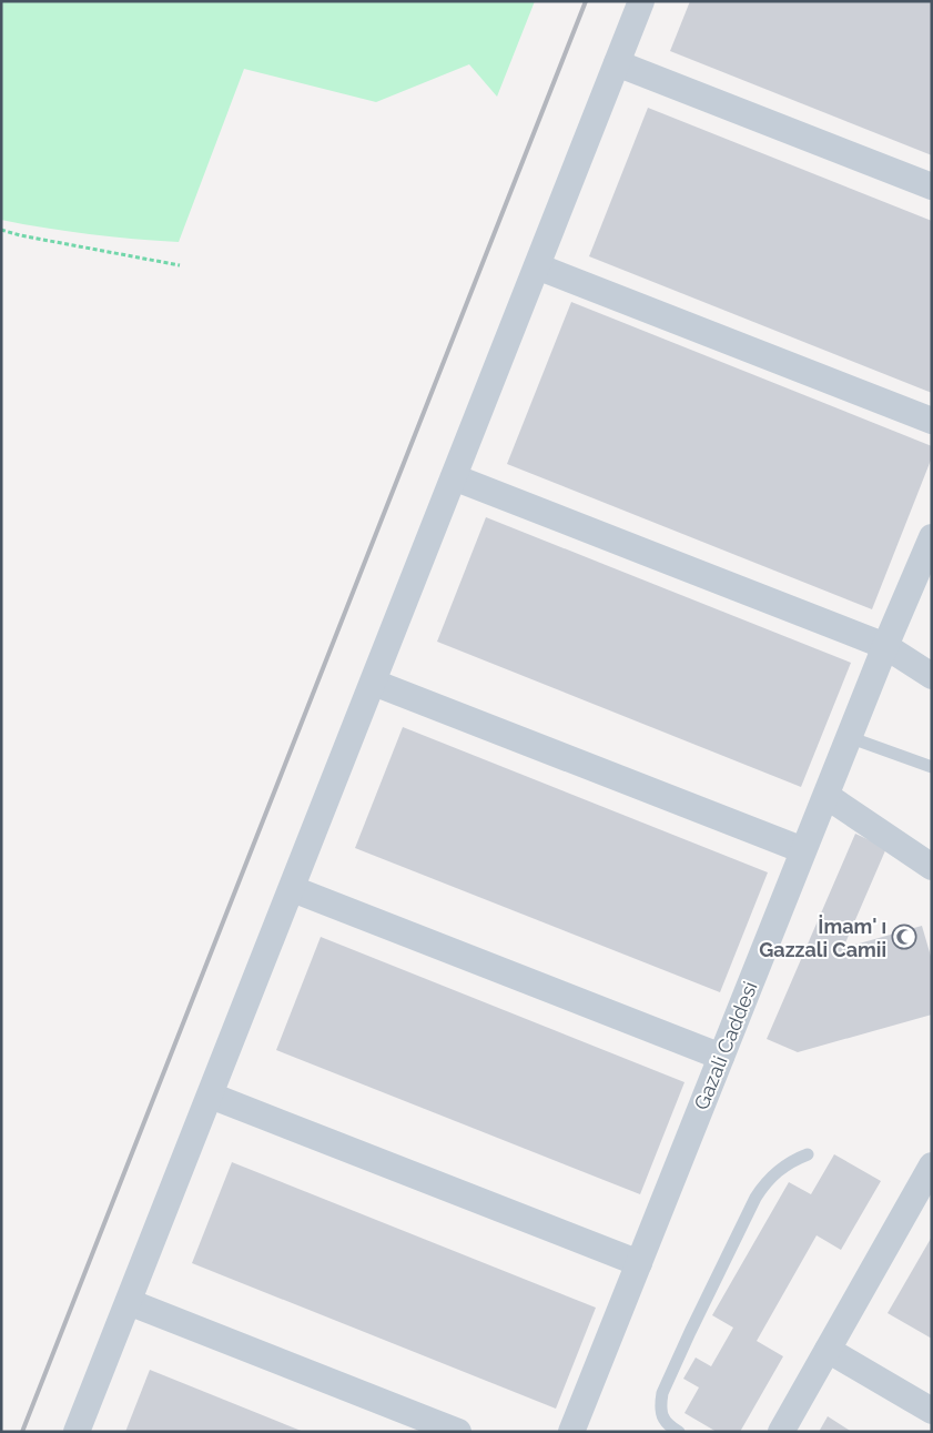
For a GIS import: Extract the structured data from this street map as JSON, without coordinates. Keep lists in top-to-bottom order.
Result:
{
  "streets": {
    "street": ["Gazali Caddesi"]
  },
  "places": {
    "mosque": ["İmam' ı Gazzali Camii"]
  }
}
